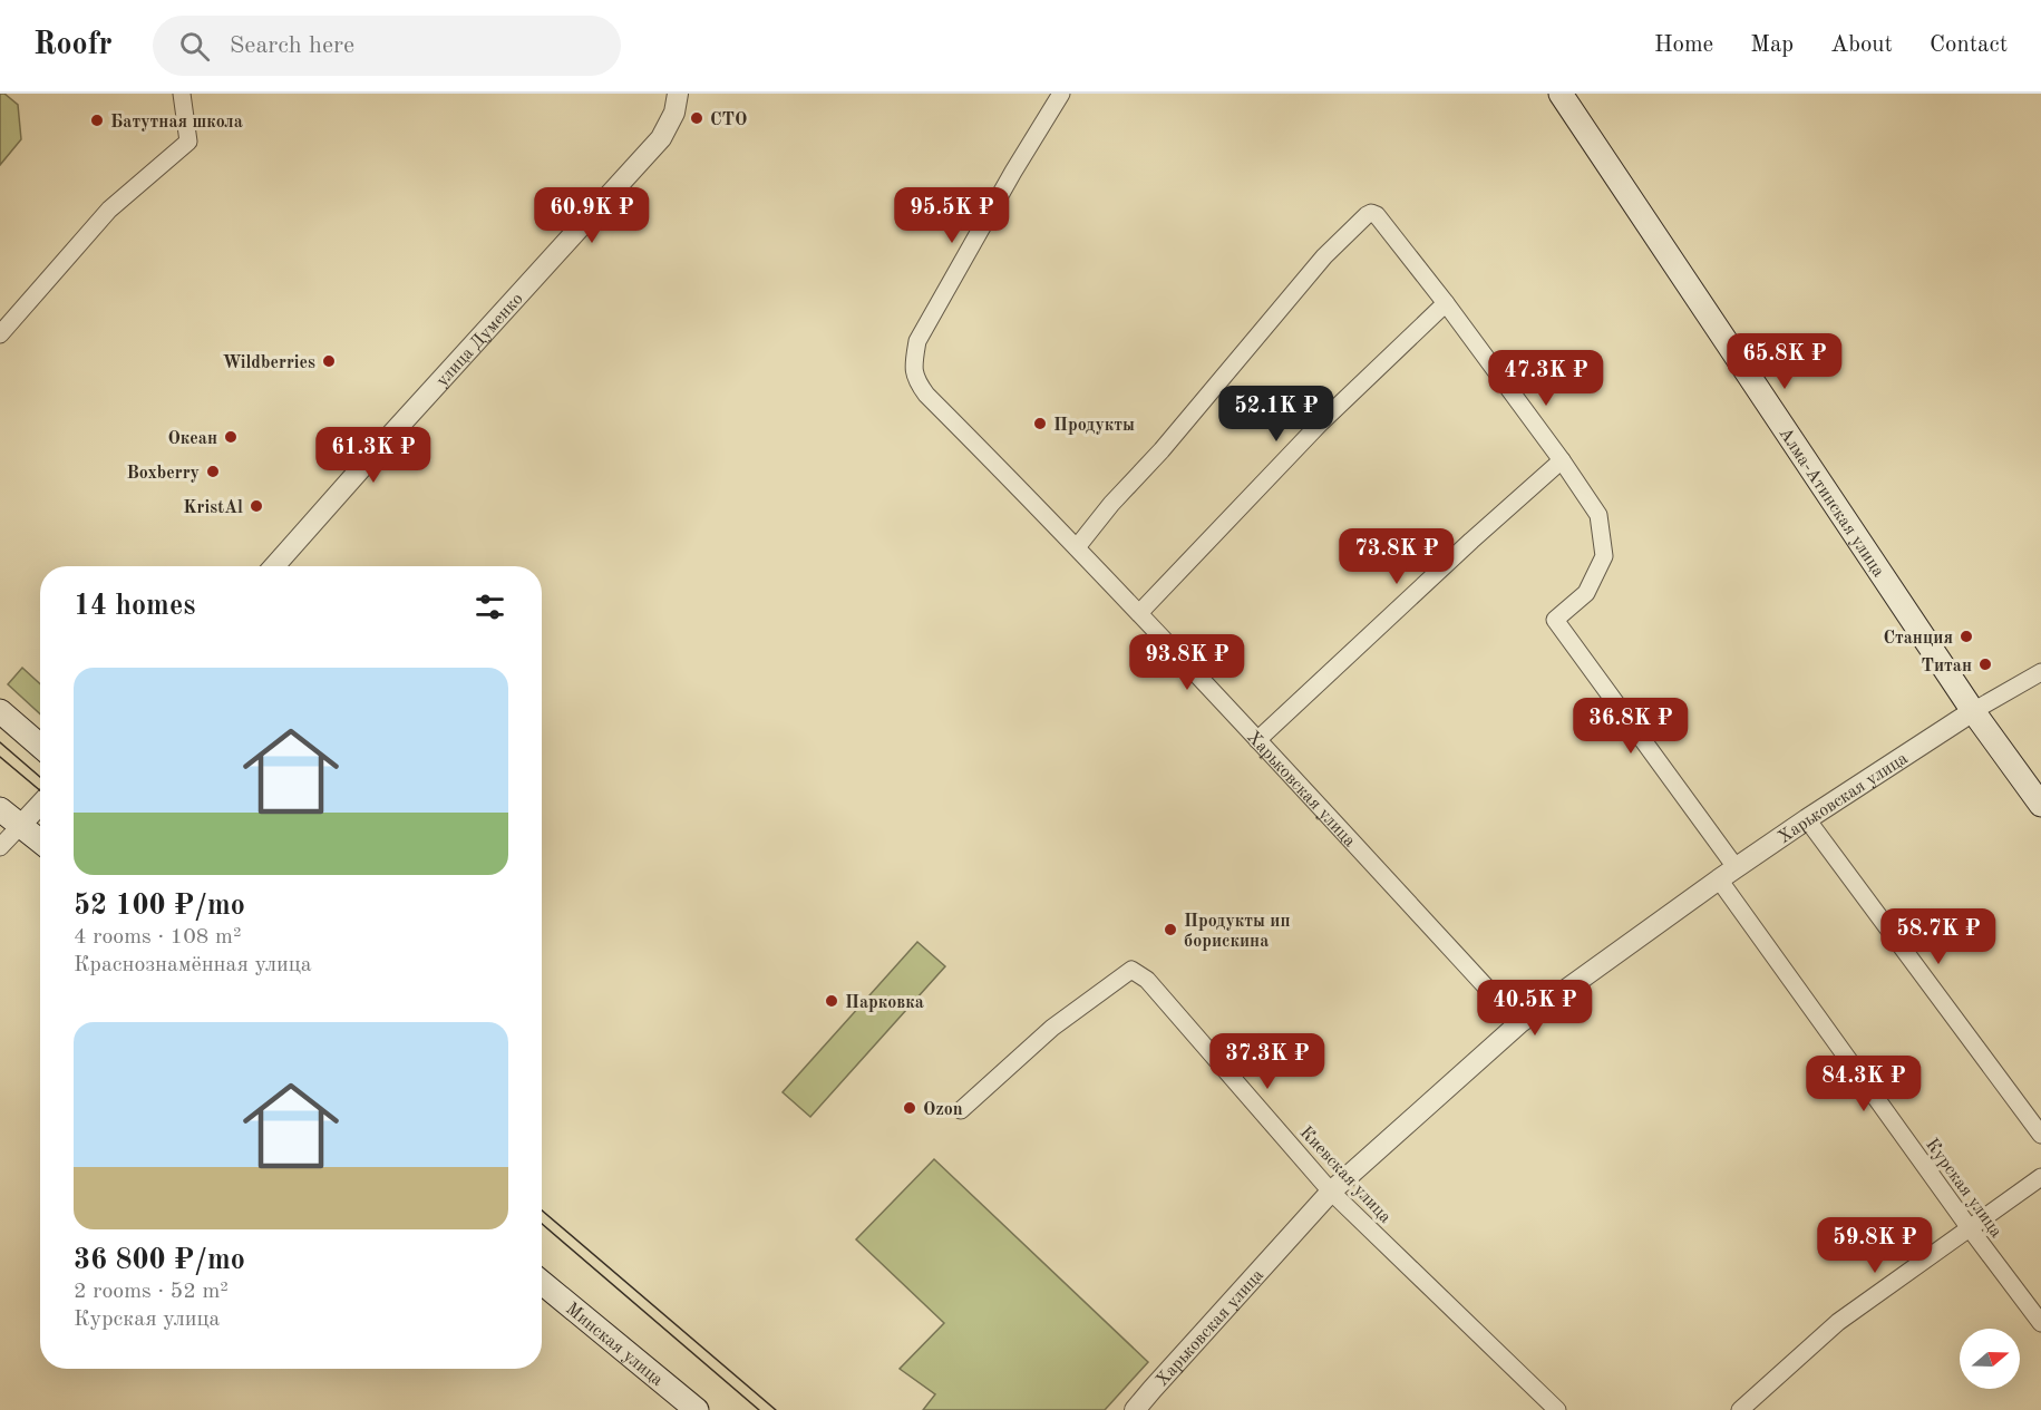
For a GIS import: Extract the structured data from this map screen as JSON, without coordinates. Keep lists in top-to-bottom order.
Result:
{
  "streets": {
    "main road": ["Алма-Атинская улица", "Минская улица"],
    "street": [
      "улица Думенко",
      "Харьковская улица",
      "Киевская улица",
      "Курская улица"
    ]
  },
  "crossings": [
    ["Алма-Атинская улица", "Харьковская улица"],
    ["Харьковская улица", "Киевская улица"],
    ["Харьковская улица", "Курская улица"]
  ],
  "places": [
    "СТО",
    "Батутная школа",
    "Wildberries",
    "Продукты",
    "Океан",
    "Boxberry",
    "KristAl",
    "Станция",
    "Титан",
    "Продукты ип борискина",
    "Парковка",
    "Ozon"
  ],
  "north": "right",
  "page": {
    "header": "Roofr",
    "search": "Search here",
    "nav": [
      "Home",
      "Map",
      "About",
      "Contact"
    ],
    "price": [
      "60.9K ₽",
      "95.5K ₽",
      "65.8K ₽",
      "47.3K ₽",
      "52.1K ₽",
      "61.3K ₽",
      "73.8K ₽",
      "93.8K ₽",
      "36.8K ₽",
      "58.7K ₽",
      "40.5K ₽",
      "37.3K ₽",
      "84.3K ₽",
      "59.8K ₽"
    ],
    "heading": "14 homes",
    "list": [
      {
        "name": "52 100 ₽/mo",
        "note": "4 rooms · 108 m² · Краснознамённая улица"
      },
      {
        "name": "36 800 ₽/mo",
        "note": "2 rooms · 52 m² · Курская улица"
      }
    ]
  }
}
